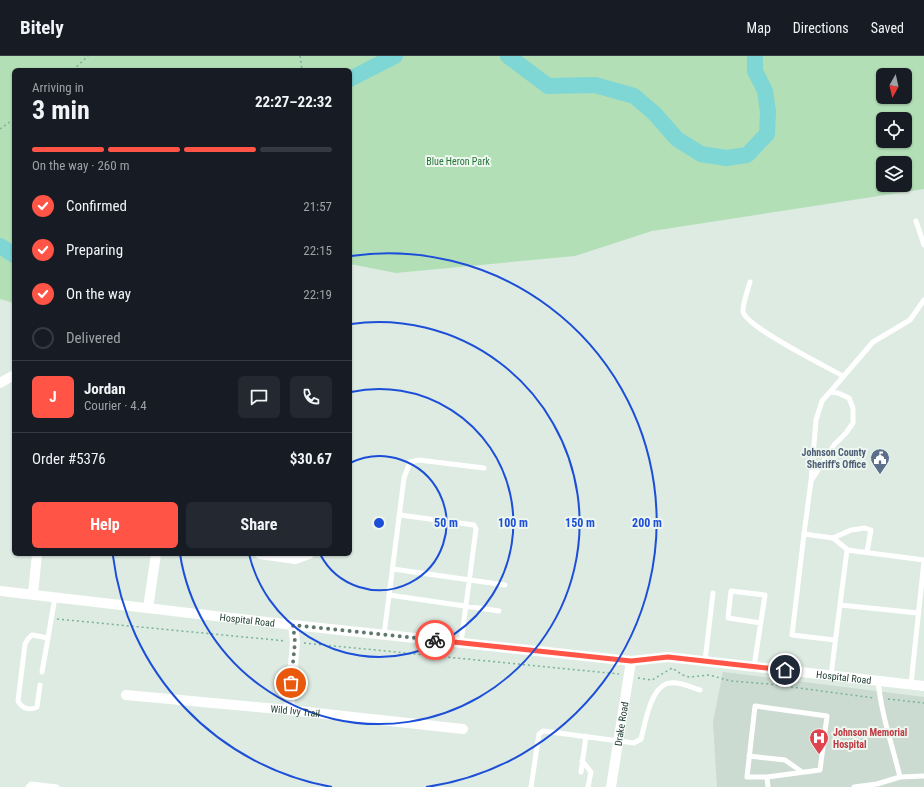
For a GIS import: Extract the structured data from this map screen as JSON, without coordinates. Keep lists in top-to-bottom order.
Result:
{
  "streets": {
    "street": ["Hospital Road", "Wild Ivy Trail", "Drake Road"]
  },
  "crossings": [
    ["Hospital Road", "Drake Road"]
  ],
  "parks": ["Blue Heron Park"],
  "places": {
    "public building": ["Johnson County Sheriff's Office"],
    "hospital": ["Johnson Memorial Hospital"]
  },
  "north": "bottom",
  "page": {
    "header": "Bitely",
    "nav": ["Map", "Directions", "Saved"],
    "heading": ["3 min", "Arriving in", "22:27–22:32"],
    "panel": [
      "Jordan",
      "Courier · 4.4",
      "Order #5376",
      "$30.67"
    ],
    "bar": "On the way · 260 m",
    "list": [
      ["Confirmed", "21:57"],
      ["Preparing", "22:15"],
      ["On the way", "22:19"],
      "Delivered"
    ],
    "round": "J",
    "buttons": ["Help", "Share"]
  },
  "rings": [
    "50 m",
    "100 m",
    "150 m",
    "200 m"
  ]
}
